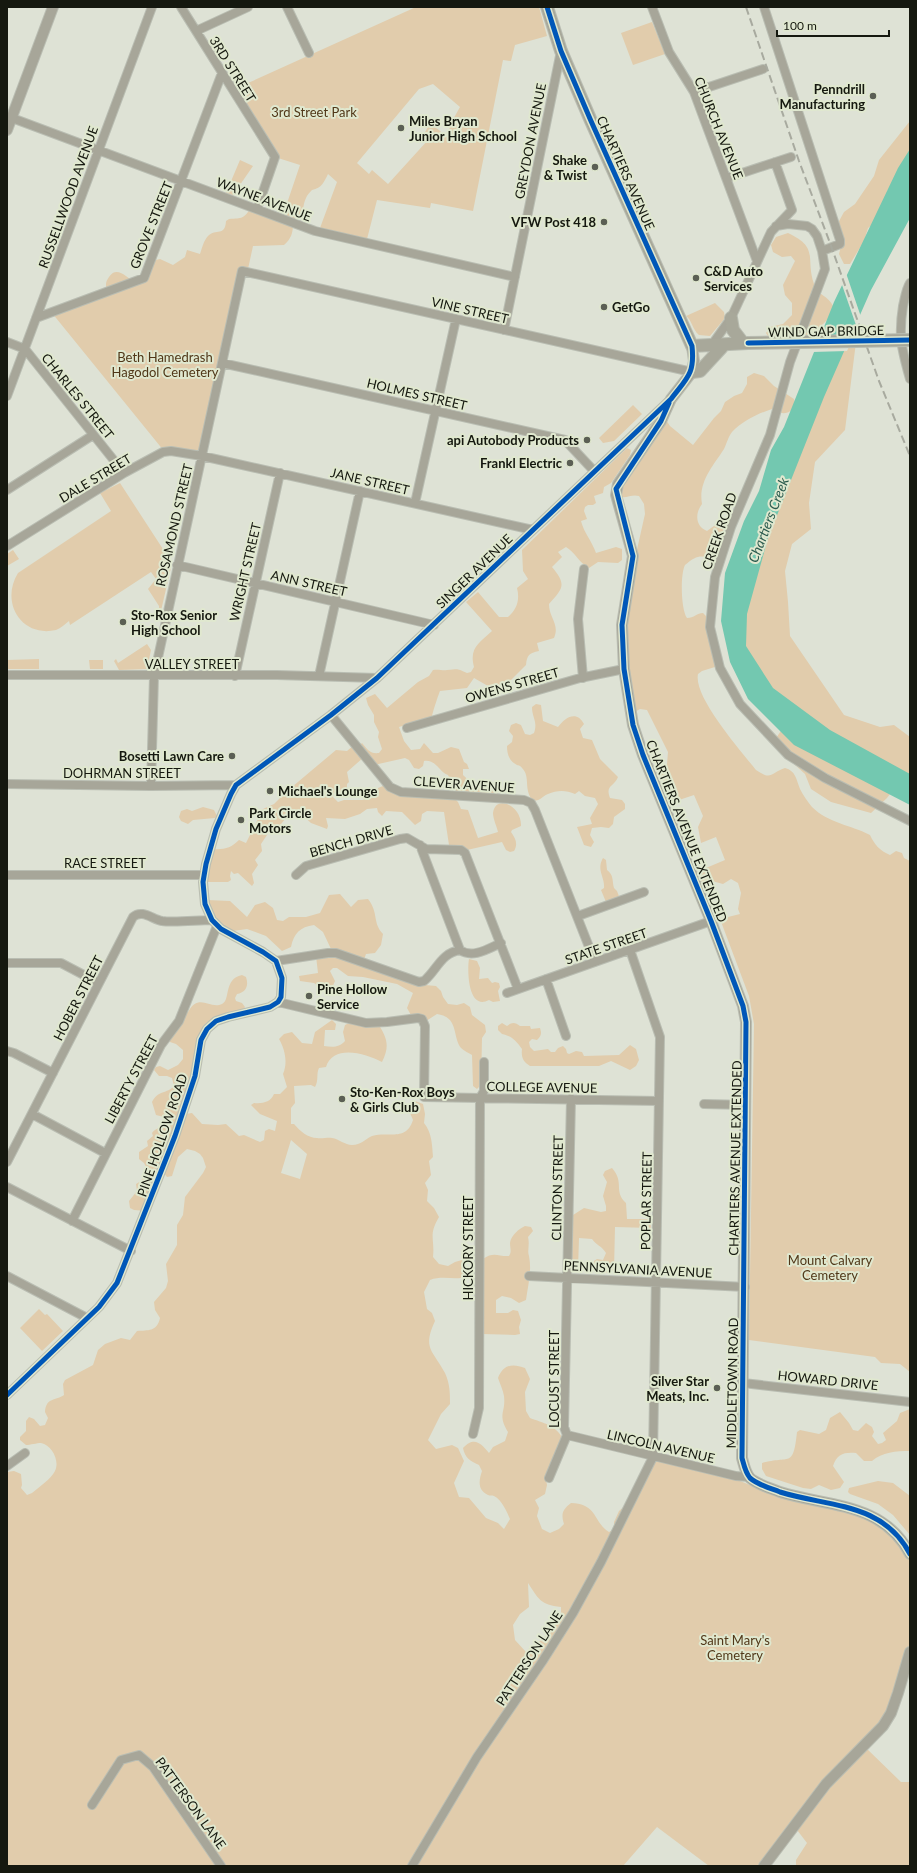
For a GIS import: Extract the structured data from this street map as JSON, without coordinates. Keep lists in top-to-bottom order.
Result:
{
  "streets": {
    "main road": ["CHARTIERS AVENUE", "WIND GAP BRIDGE"],
    "street": [
      "3RD STREET",
      "CHURCH AVENUE",
      "GREYDON AVENUE",
      "RUSSELLWOOD AVENUE",
      "WAYNE AVENUE",
      "GROVE STREET",
      "VINE STREET",
      "HOLMES STREET",
      "CHARLES STREET",
      "DALE STREET",
      "JANE STREET",
      "ROSAMOND STREET",
      "CREEK ROAD",
      "SINGER AVENUE",
      "WRIGHT STREET",
      "ANN STREET",
      "VALLEY STREET",
      "OWENS STREET",
      "DOHRMAN STREET",
      "CLEVER AVENUE",
      "CHARTIERS AVENUE EXTENDED",
      "BENCH DRIVE",
      "RACE STREET",
      "STATE STREET",
      "HOBER STREET",
      "LIBERTY STREET",
      "COLLEGE AVENUE",
      "PINE HOLLOW ROAD",
      "CLINTON STREET",
      "POPLAR STREET",
      "HICKORY STREET",
      "PENNSYLVANIA AVENUE",
      "LOCUST STREET",
      "HOWARD DRIVE",
      "MIDDLETOWN ROAD",
      "LINCOLN AVENUE",
      "PATTERSON LANE"
    ]
  },
  "crossings": [
    ["3RD STREET", "WAYNE AVENUE"],
    ["3RD STREET", "GROVE STREET"],
    ["GREYDON AVENUE", "CHARTIERS AVENUE"],
    ["GREYDON AVENUE", "WAYNE AVENUE"],
    ["GREYDON AVENUE", "VINE STREET"],
    ["CHARTIERS AVENUE", "WIND GAP BRIDGE"],
    ["RUSSELLWOOD AVENUE", "WAYNE AVENUE"],
    ["RUSSELLWOOD AVENUE", "GROVE STREET"],
    ["RUSSELLWOOD AVENUE", "CHARLES STREET"],
    ["WAYNE AVENUE", "GROVE STREET"],
    ["VINE STREET", "ROSAMOND STREET"],
    ["VINE STREET", "SINGER AVENUE"],
    ["HOLMES STREET", "ROSAMOND STREET"],
    ["HOLMES STREET", "SINGER AVENUE"],
    ["CHARLES STREET", "DALE STREET"],
    ["DALE STREET", "JANE STREET"],
    ["DALE STREET", "ROSAMOND STREET"],
    ["JANE STREET", "ROSAMOND STREET"],
    ["JANE STREET", "SINGER AVENUE"],
    ["JANE STREET", "WRIGHT STREET"],
    ["ROSAMOND STREET", "ANN STREET"],
    ["ROSAMOND STREET", "VALLEY STREET"],
    ["ROSAMOND STREET", "DOHRMAN STREET"],
    ["SINGER AVENUE", "ANN STREET"],
    ["SINGER AVENUE", "VALLEY STREET"],
    ["SINGER AVENUE", "DOHRMAN STREET"],
    ["SINGER AVENUE", "CLEVER AVENUE"],
    ["SINGER AVENUE", "CHARTIERS AVENUE EXTENDED"],
    ["WRIGHT STREET", "ANN STREET"],
    ["WRIGHT STREET", "VALLEY STREET"],
    ["OWENS STREET", "CHARTIERS AVENUE EXTENDED"],
    ["CLEVER AVENUE", "STATE STREET"],
    ["CHARTIERS AVENUE EXTENDED", "STATE STREET"],
    ["CHARTIERS AVENUE EXTENDED", "PENNSYLVANIA AVENUE"],
    ["CHARTIERS AVENUE EXTENDED", "MIDDLETOWN ROAD"],
    ["STATE STREET", "POPLAR STREET"],
    ["HOBER STREET", "LIBERTY STREET"],
    ["COLLEGE AVENUE", "PINE HOLLOW ROAD"],
    ["COLLEGE AVENUE", "CLINTON STREET"],
    ["COLLEGE AVENUE", "POPLAR STREET"],
    ["COLLEGE AVENUE", "HICKORY STREET"],
    ["CLINTON STREET", "PENNSYLVANIA AVENUE"],
    ["CLINTON STREET", "LOCUST STREET"],
    ["POPLAR STREET", "PENNSYLVANIA AVENUE"],
    ["POPLAR STREET", "LINCOLN AVENUE"],
    ["POPLAR STREET", "PATTERSON LANE"],
    ["PENNSYLVANIA AVENUE", "LOCUST STREET"],
    ["PENNSYLVANIA AVENUE", "MIDDLETOWN ROAD"],
    ["LOCUST STREET", "LINCOLN AVENUE"],
    ["HOWARD DRIVE", "MIDDLETOWN ROAD"],
    ["MIDDLETOWN ROAD", "LINCOLN AVENUE"],
    ["LINCOLN AVENUE", "PATTERSON LANE"]
  ],
  "water": ["Chartiers Creek"],
  "parks": [
    "3rd Street Park",
    "Beth Hamedrash Hagodol Cemetery",
    "Mount Calvary Cemetery",
    "Saint Mary's Cemetery"
  ],
  "places": [
    "Penndrill Manufacturing",
    "Miles Bryan Junior High School",
    "Shake & Twist",
    "VFW Post 418",
    "C&D Auto Services",
    "GetGo",
    "api Autobody Products",
    "Frankl Electric",
    "Sto-Rox Senior High School",
    "Bosetti Lawn Care",
    "Michael's Lounge",
    "Park Circle Motors",
    "Pine Hollow Service",
    "Sto-Ken-Rox Boys & Girls Club",
    "Silver Star Meats, Inc."
  ],
  "scale_bar": "100 m"
}
